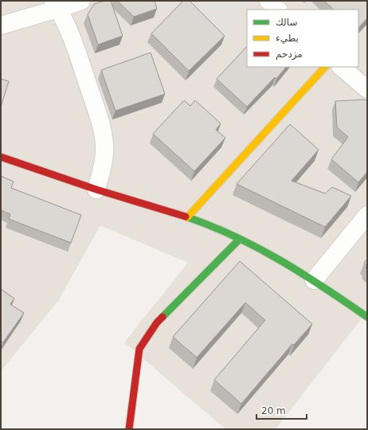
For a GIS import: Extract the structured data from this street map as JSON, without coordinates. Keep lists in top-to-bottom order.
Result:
{
  "legend": ["سالك", "بطيء", "مزدحم"],
  "scale_bar": "20 m"
}
